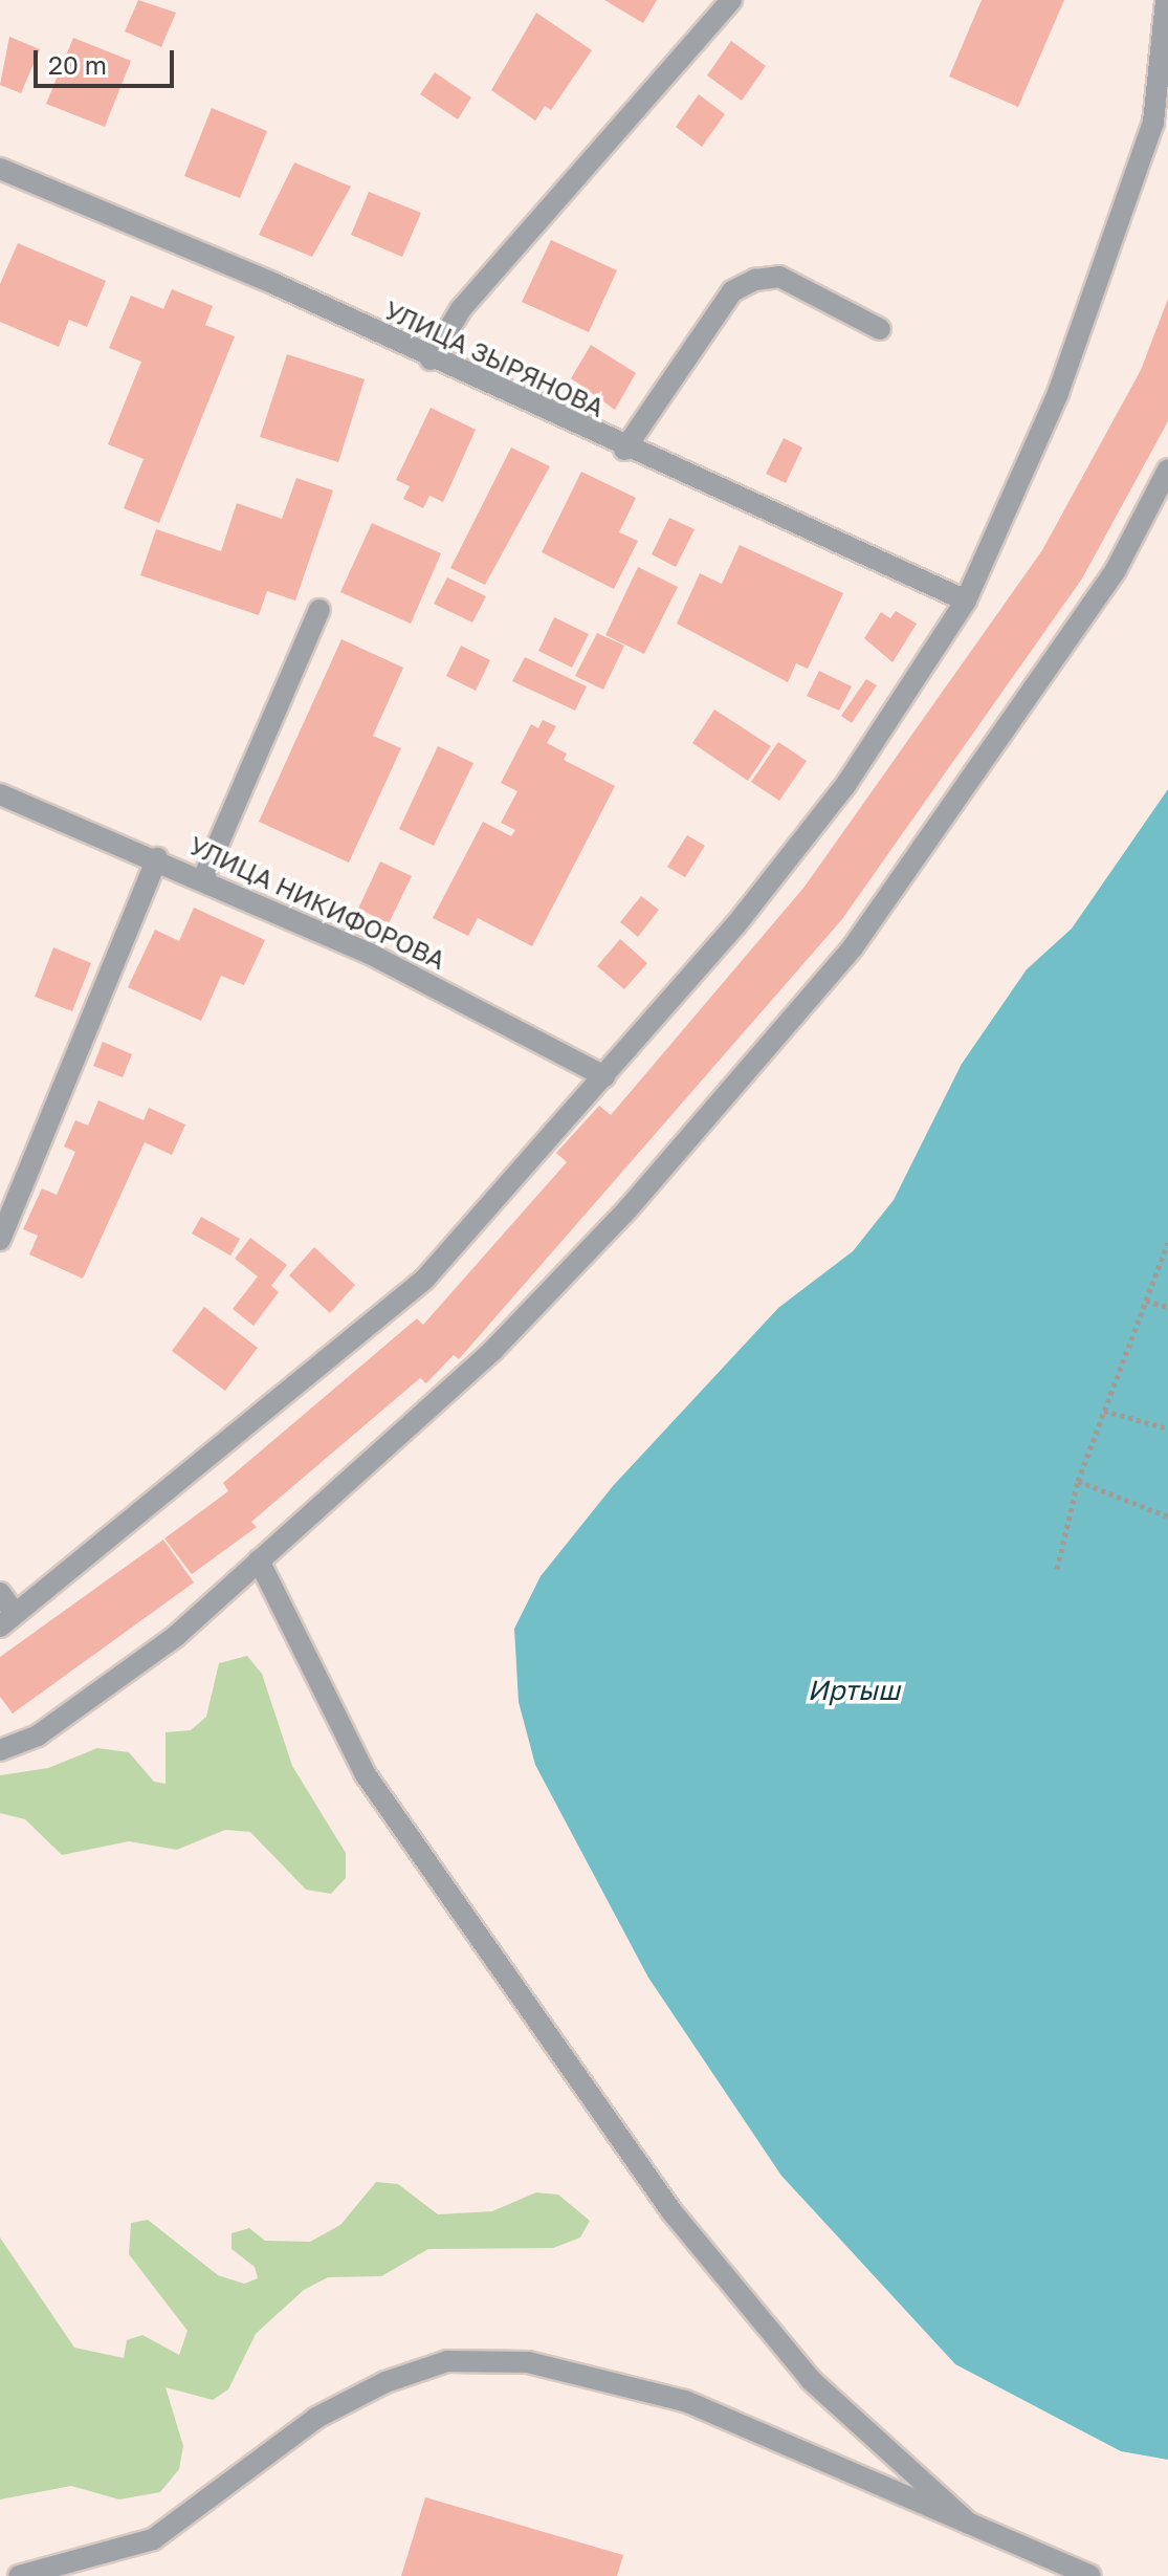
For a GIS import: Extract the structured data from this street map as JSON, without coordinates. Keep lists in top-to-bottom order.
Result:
{
  "streets": {
    "street": ["УЛИЦА ЗЫРЯНОВА", "УЛИЦА НИКИФОРОВА"]
  },
  "water": ["Иртыш"],
  "scale_bar": "20 m"
}
